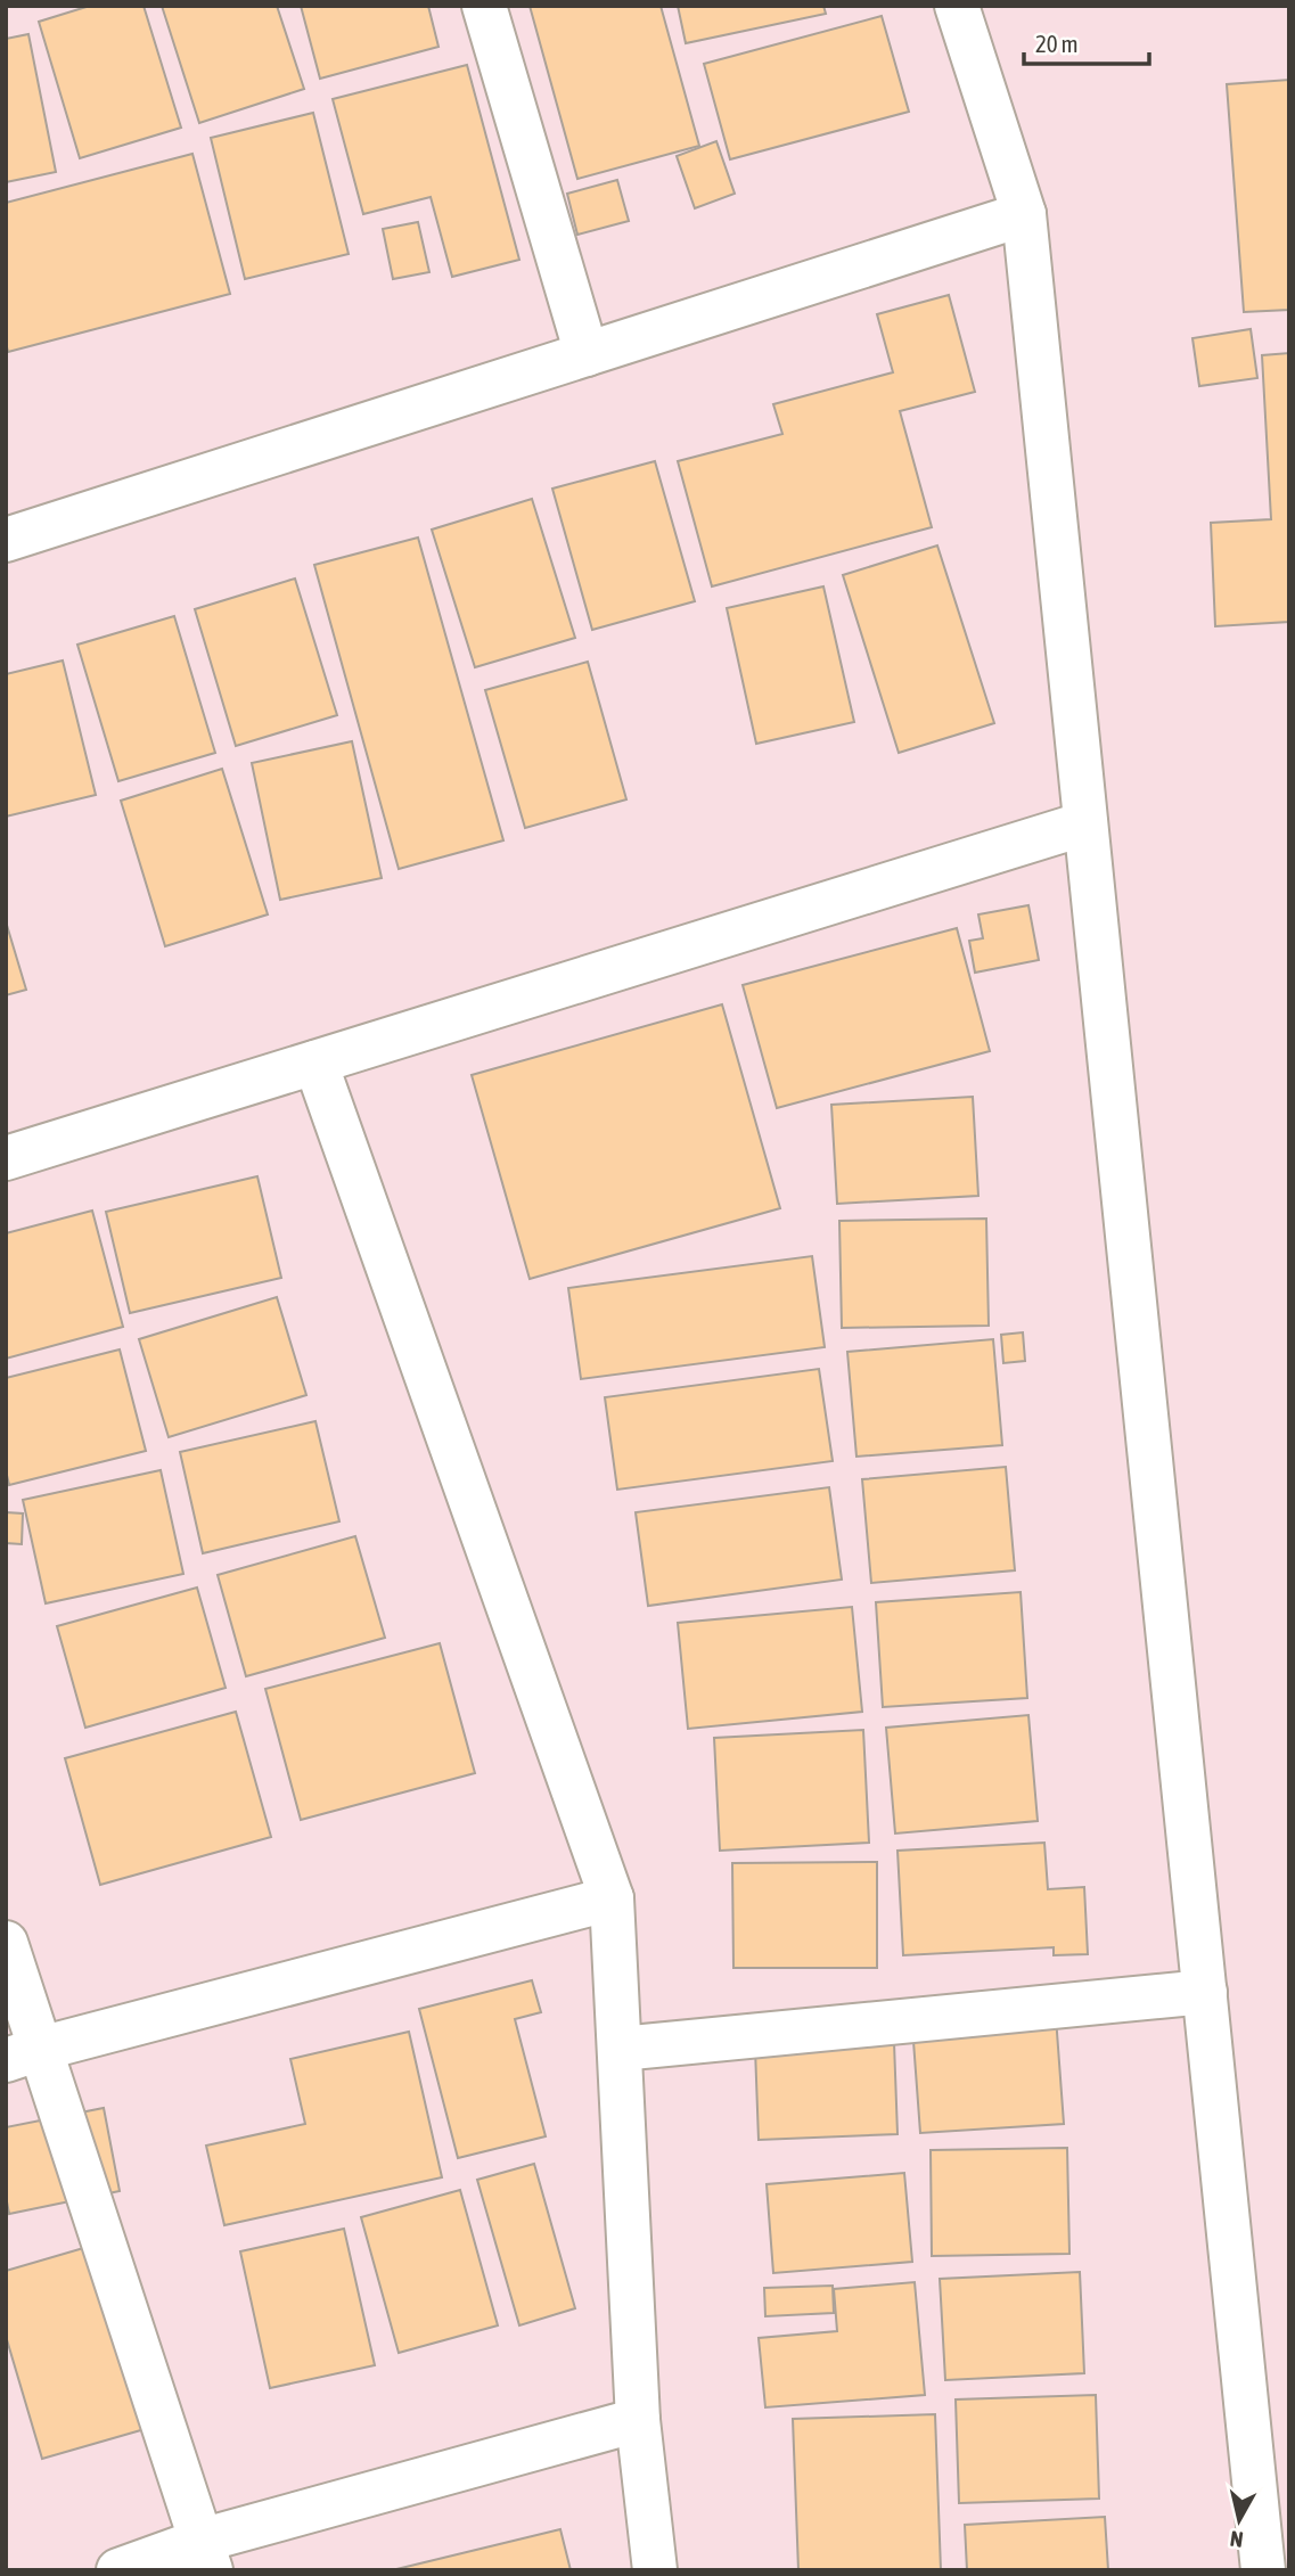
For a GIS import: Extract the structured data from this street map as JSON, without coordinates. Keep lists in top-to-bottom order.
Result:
{
  "scale_bar": "20 m",
  "north": "bottom"
}
